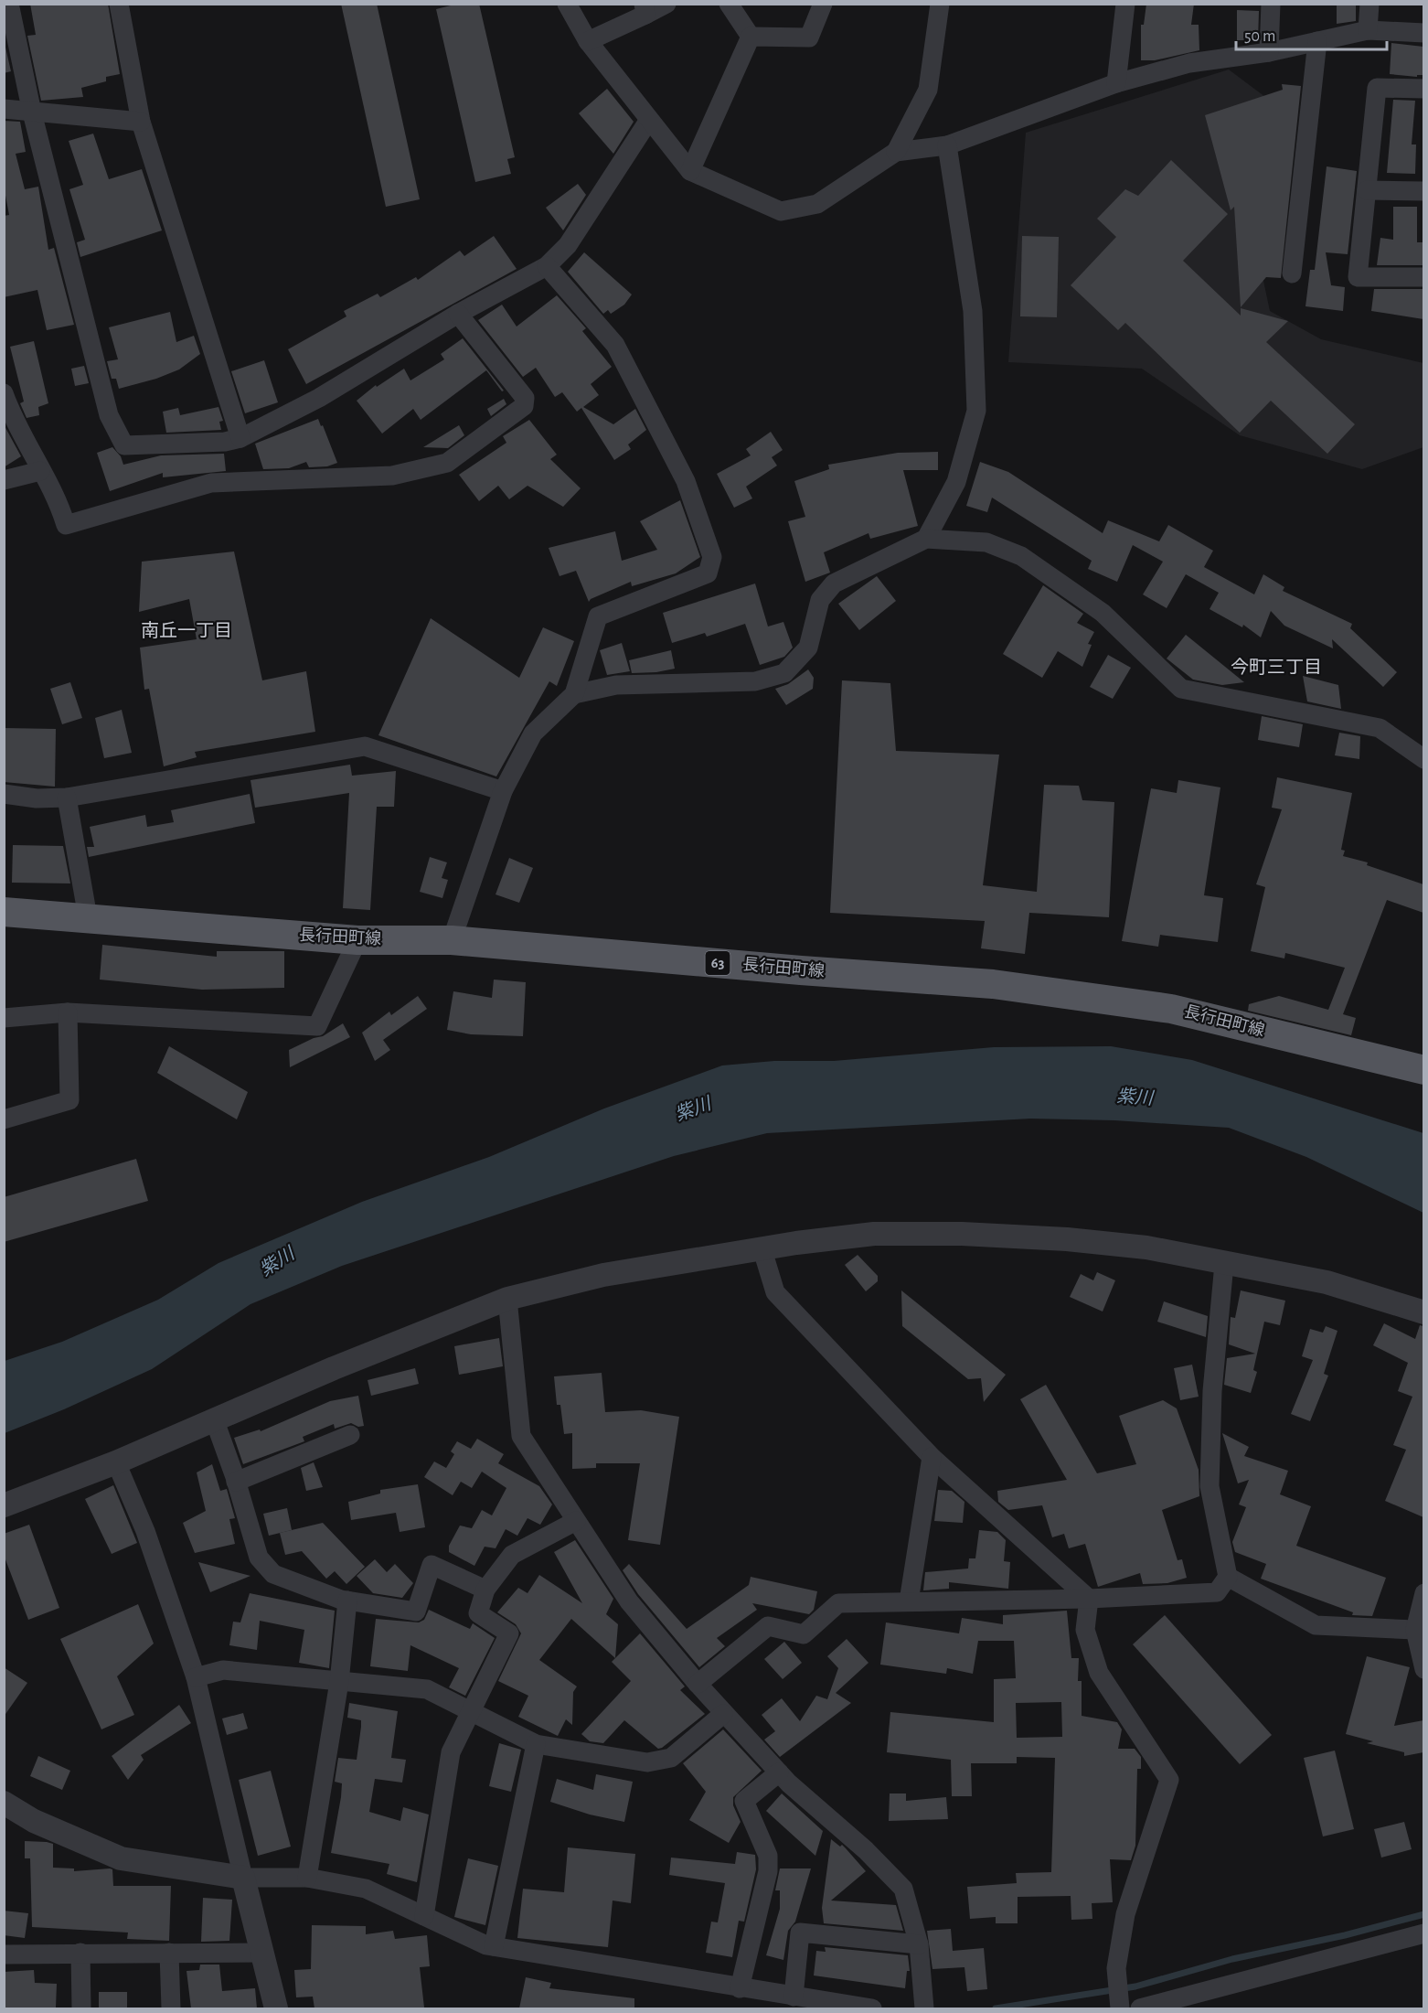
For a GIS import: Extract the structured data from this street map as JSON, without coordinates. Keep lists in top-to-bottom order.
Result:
{
  "streets": {
    "main road": ["長行田町線", "63"]
  },
  "districts": ["南丘一丁目", "今町三丁目"],
  "water": ["紫川"],
  "scale_bar": "50 m"
}
